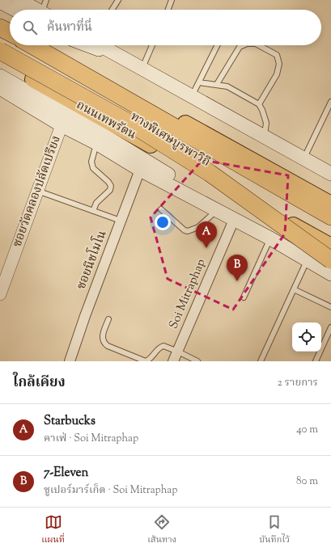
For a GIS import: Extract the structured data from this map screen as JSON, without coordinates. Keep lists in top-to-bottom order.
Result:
{
  "streets": {
    "highway": ["ถนนเทพรัตน", "ทางพิเศษบูรพาวิถี"],
    "street": ["ซอยวัดคลองปลัดเปรียง", "ซอยนีชโมโน", "Soi Mitraphap"]
  },
  "crossings": [
    ["ถนนเทพรัตน", "ซอยวัดคลองปลัดเปรียง"],
    ["ถนนเทพรัตน", "ซอยนีชโมโน"],
    ["ถนนเทพรัตน", "Soi Mitraphap"]
  ],
  "page": {
    "search": "ค้นหาที่นี่",
    "pins": ["A", "B"],
    "heading": ["ใกล้เคียง", "2 รายการ"],
    "list": [
      {
        "mark": "A",
        "name": "Starbucks",
        "note": "คาเฟ่ · Soi Mitraphap",
        "value": "40 m"
      },
      {
        "mark": "B",
        "name": "7-Eleven",
        "note": "ซูเปอร์มาร์เก็ต · Soi Mitraphap",
        "value": "80 m"
      }
    ],
    "nav": ["แผนที่", "เส้นทาง", "บันทึกไว้"]
  }
}
